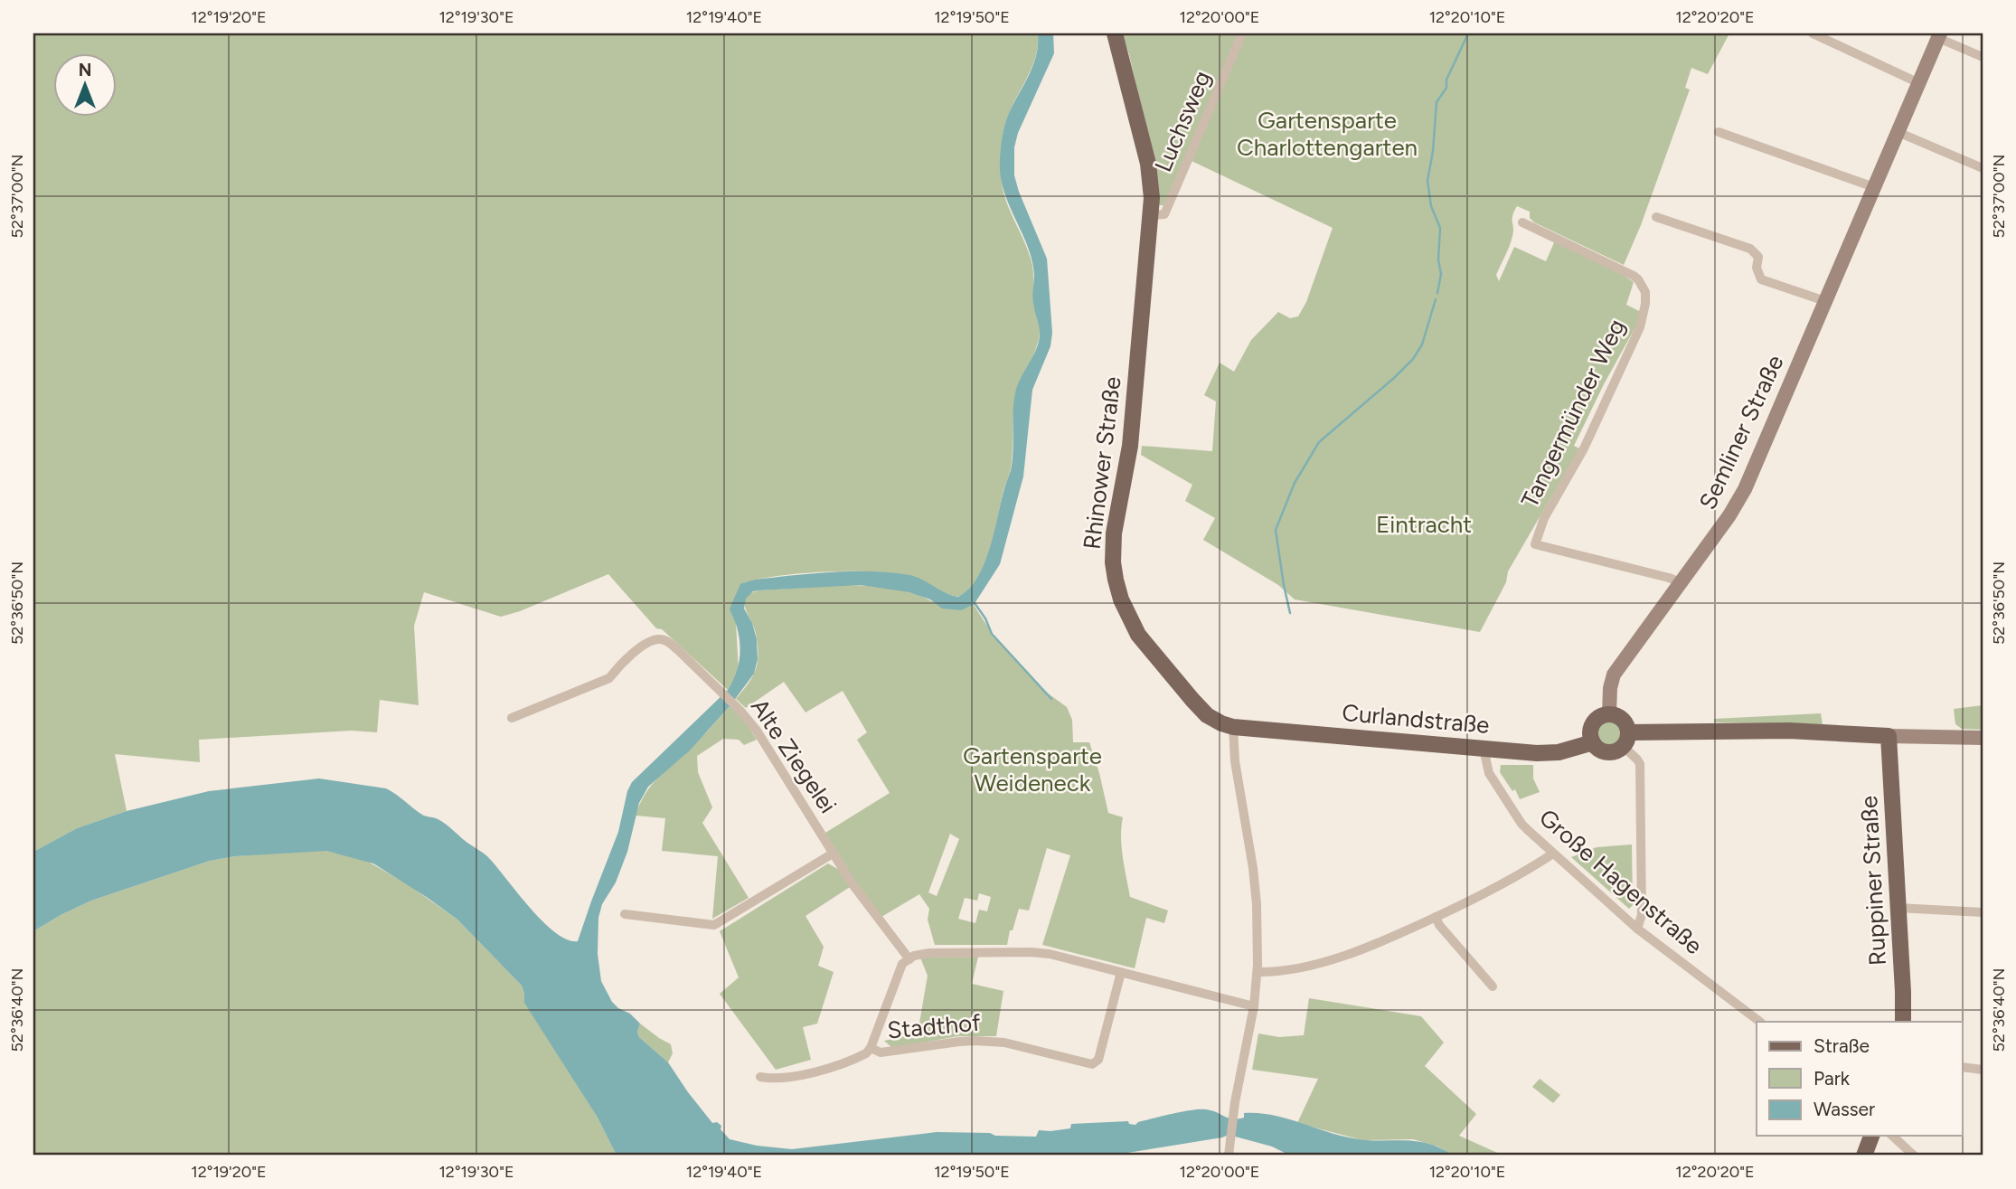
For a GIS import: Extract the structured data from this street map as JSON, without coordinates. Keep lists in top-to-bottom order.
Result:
{
  "streets": {
    "main road": ["Rhinower Straße", "Curlandstraße", "Ruppiner Straße"],
    "street": [
      "Luchsweg",
      "Tangermünder Weg",
      "Semliner Straße",
      "Alte Ziegelei",
      "Große Hagenstraße",
      "Stadthof"
    ]
  },
  "crossings": [
    ["Luchsweg", "Rhinower Straße"],
    ["Tangermünder Weg", "Semliner Straße"],
    ["Semliner Straße", "Curlandstraße"],
    ["Rhinower Straße", "Curlandstraße"],
    ["Curlandstraße", "Große Hagenstraße"]
  ],
  "parks": ["Gartensparte Charlottengarten", "Eintracht", "Gartensparte Weideneck"],
  "legend": ["Straße", "Park", "Wasser"],
  "north": "top",
  "coordinates": [
    "12°19'20\"E",
    "12°19'30\"E",
    "12°19'40\"E",
    "12°19'50\"E",
    "12°20'00\"E",
    "12°20'10\"E",
    "12°20'20\"E",
    "52°37'00\"N",
    "52°36'50\"N",
    "52°36'40\"N"
  ]
}
